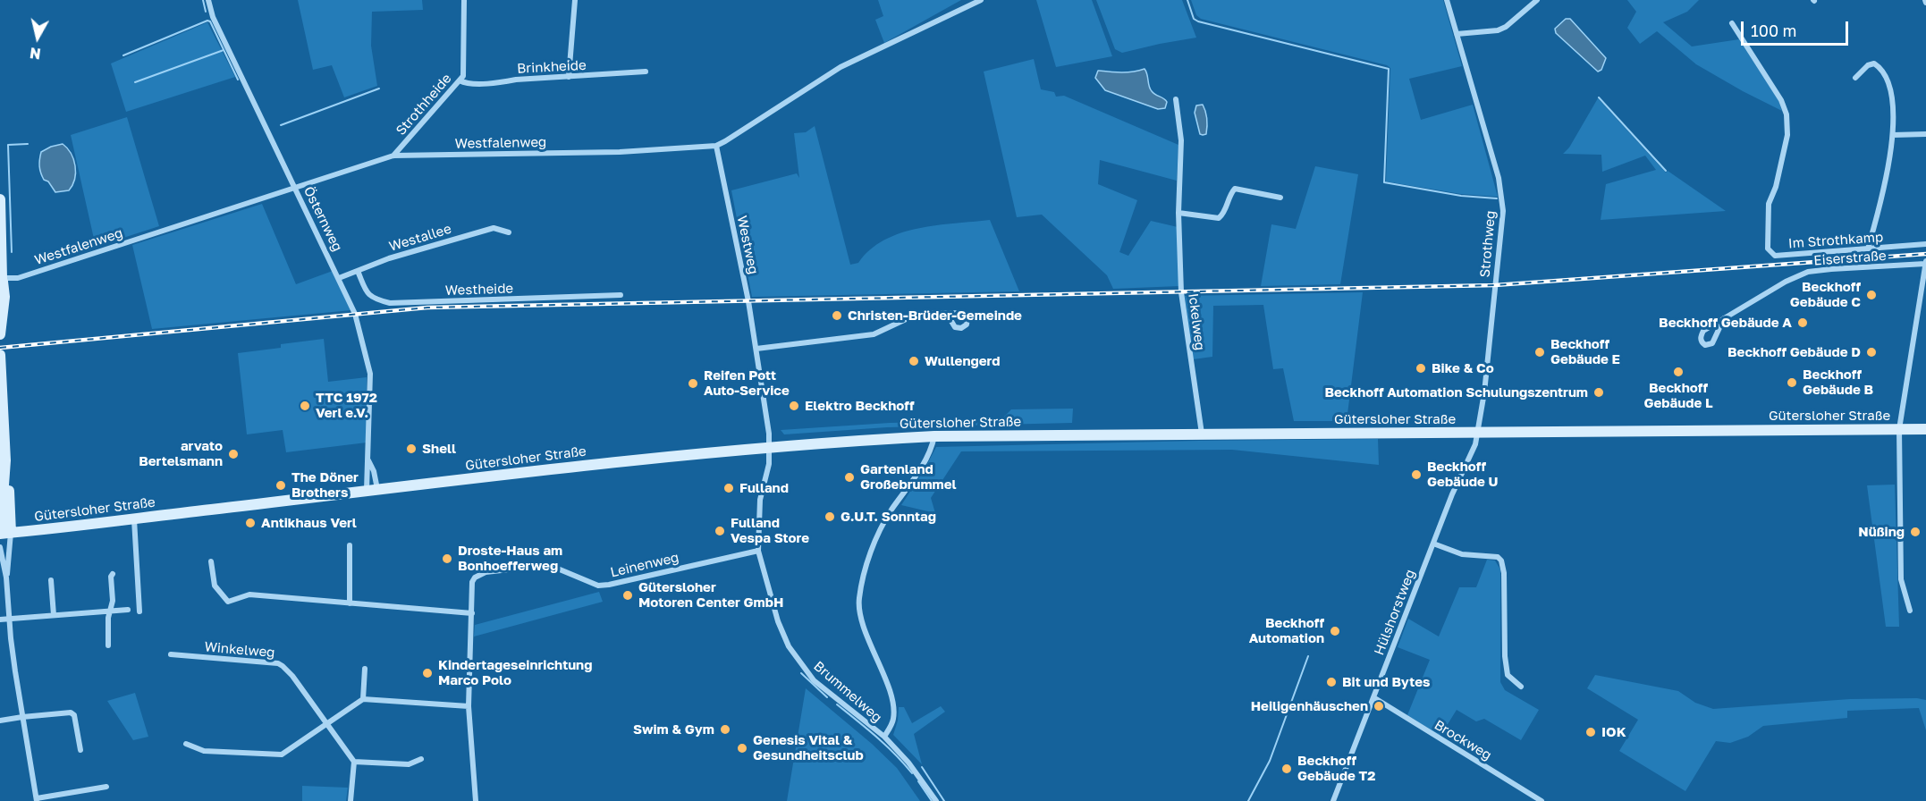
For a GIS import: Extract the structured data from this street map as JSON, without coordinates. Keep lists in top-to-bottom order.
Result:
{
  "streets": {
    "main road": ["Gütersloher Straße"],
    "street": [
      "Brinkheide",
      "Strothheide",
      "Westfalenweg",
      "Östernweg",
      "Westallee",
      "Im Strothkamp",
      "Strothweg",
      "Westweg",
      "Eiserstraße",
      "Westheide",
      "Ickelweg",
      "Leinenweg",
      "Hülshorstweg",
      "Winkelweg",
      "Brummelweg",
      "Brockweg"
    ]
  },
  "crossings": [
    ["Brinkheide", "Strothheide"],
    ["Strothheide", "Westfalenweg"],
    ["Westfalenweg", "Östernweg"],
    ["Westfalenweg", "Westweg"],
    ["Östernweg", "Westallee"],
    ["Östernweg", "Gütersloher Straße"],
    ["Westallee", "Westheide"],
    ["Strothweg", "Gütersloher Straße"],
    ["Strothweg", "Hülshorstweg"],
    ["Westweg", "Gütersloher Straße"],
    ["Westweg", "Brummelweg"],
    ["Eiserstraße", "Gütersloher Straße"],
    ["Ickelweg", "Gütersloher Straße"],
    ["Gütersloher Straße", "Hülshorstweg"],
    ["Gütersloher Straße", "Brummelweg"],
    ["Leinenweg", "Brummelweg"],
    ["Hülshorstweg", "Brockweg"]
  ],
  "places": [
    "Beckhoff Gebäude C",
    "Christen-Brüder-Gemeinde",
    "Beckhoff Gebäude A",
    "Beckhoff Gebäude E",
    "Beckhoff Gebäude D",
    "Wullengerd",
    "Bike & Co",
    "Beckhoff Gebäude L",
    "Beckhoff Gebäude B",
    "Reifen Pott Auto-Service",
    "Beckhoff Automation Schulungszentrum",
    "TTC 1972 Verl e.V.",
    "Elektro Beckhoff",
    "Shell",
    "arvato Bertelsmann",
    "Beckhoff Gebäude U",
    "Gartenland Großebrummel",
    "The Döner Brothers",
    "Fulland",
    "G.U.T. Sonntag",
    "Antikhaus Verl",
    "Fulland Vespa Store",
    "Nüßing",
    "Droste-Haus am Bonhoefferweg",
    "Gütersloher Motoren Center GmbH",
    "Beckhoff Automation",
    "Kindertageseinrichtung Marco Polo",
    "Bit und Bytes",
    "Heiligenhäuschen",
    "Swim & Gym",
    "IOK",
    "Genesis Vital & Gesundheitsclub",
    "Beckhoff Gebäude T2"
  ],
  "scale_bar": "100 m",
  "north": "bottom"
}
